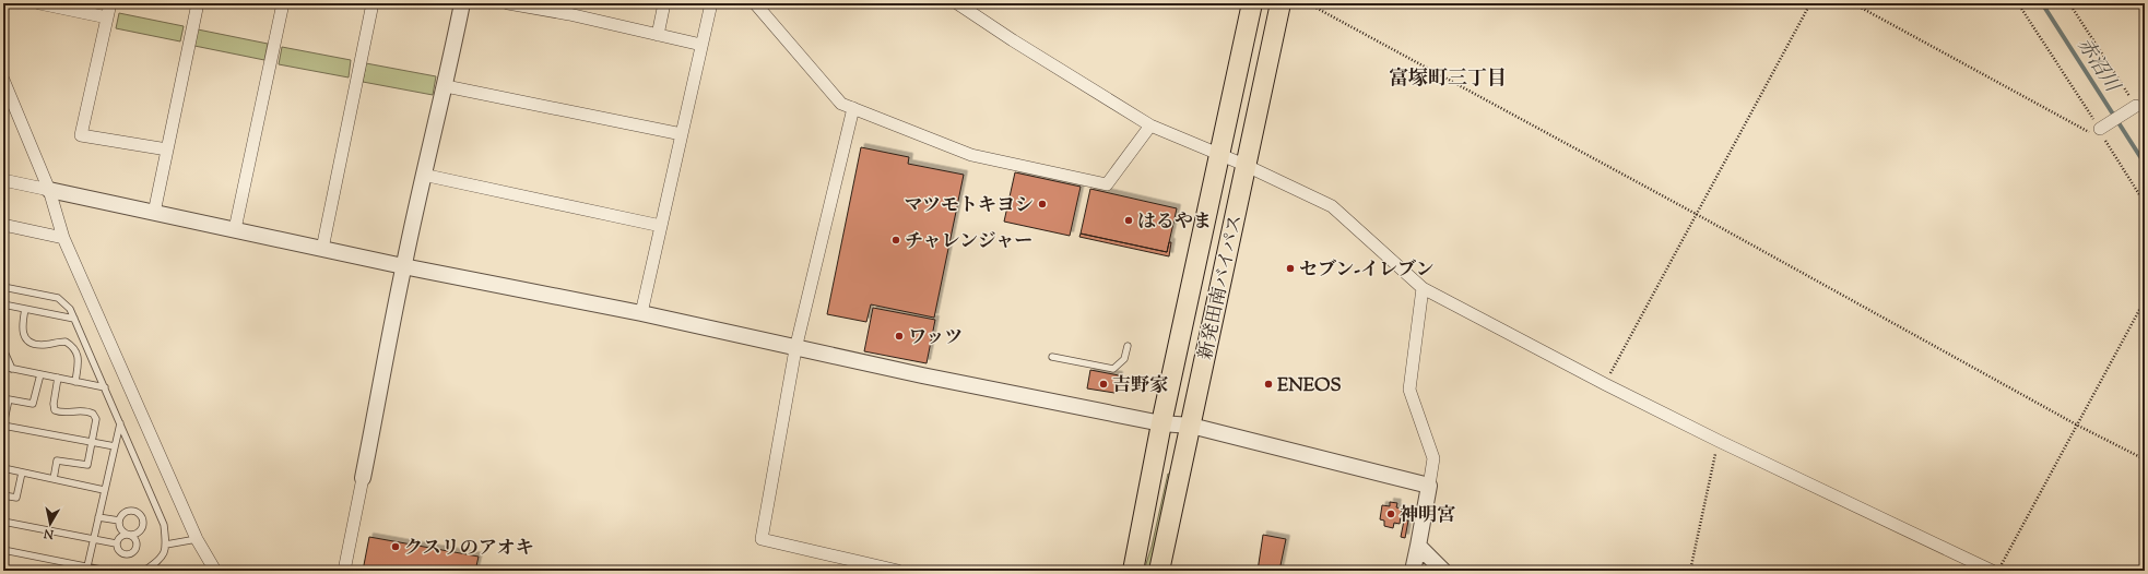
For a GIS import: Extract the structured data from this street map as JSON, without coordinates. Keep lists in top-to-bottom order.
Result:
{
  "streets": {
    "highway": ["新発田南バイパス"]
  },
  "districts": ["富塚町三丁目"],
  "water": ["赤沼川"],
  "places": [
    "マツモトキヨシ",
    "はるやま",
    "チャレンジャー",
    "セブン-イレブン",
    "ワッツ",
    "吉野家",
    "ENEOS",
    "神明宮",
    "クスリのアオキ"
  ],
  "north": "bottom"
}
